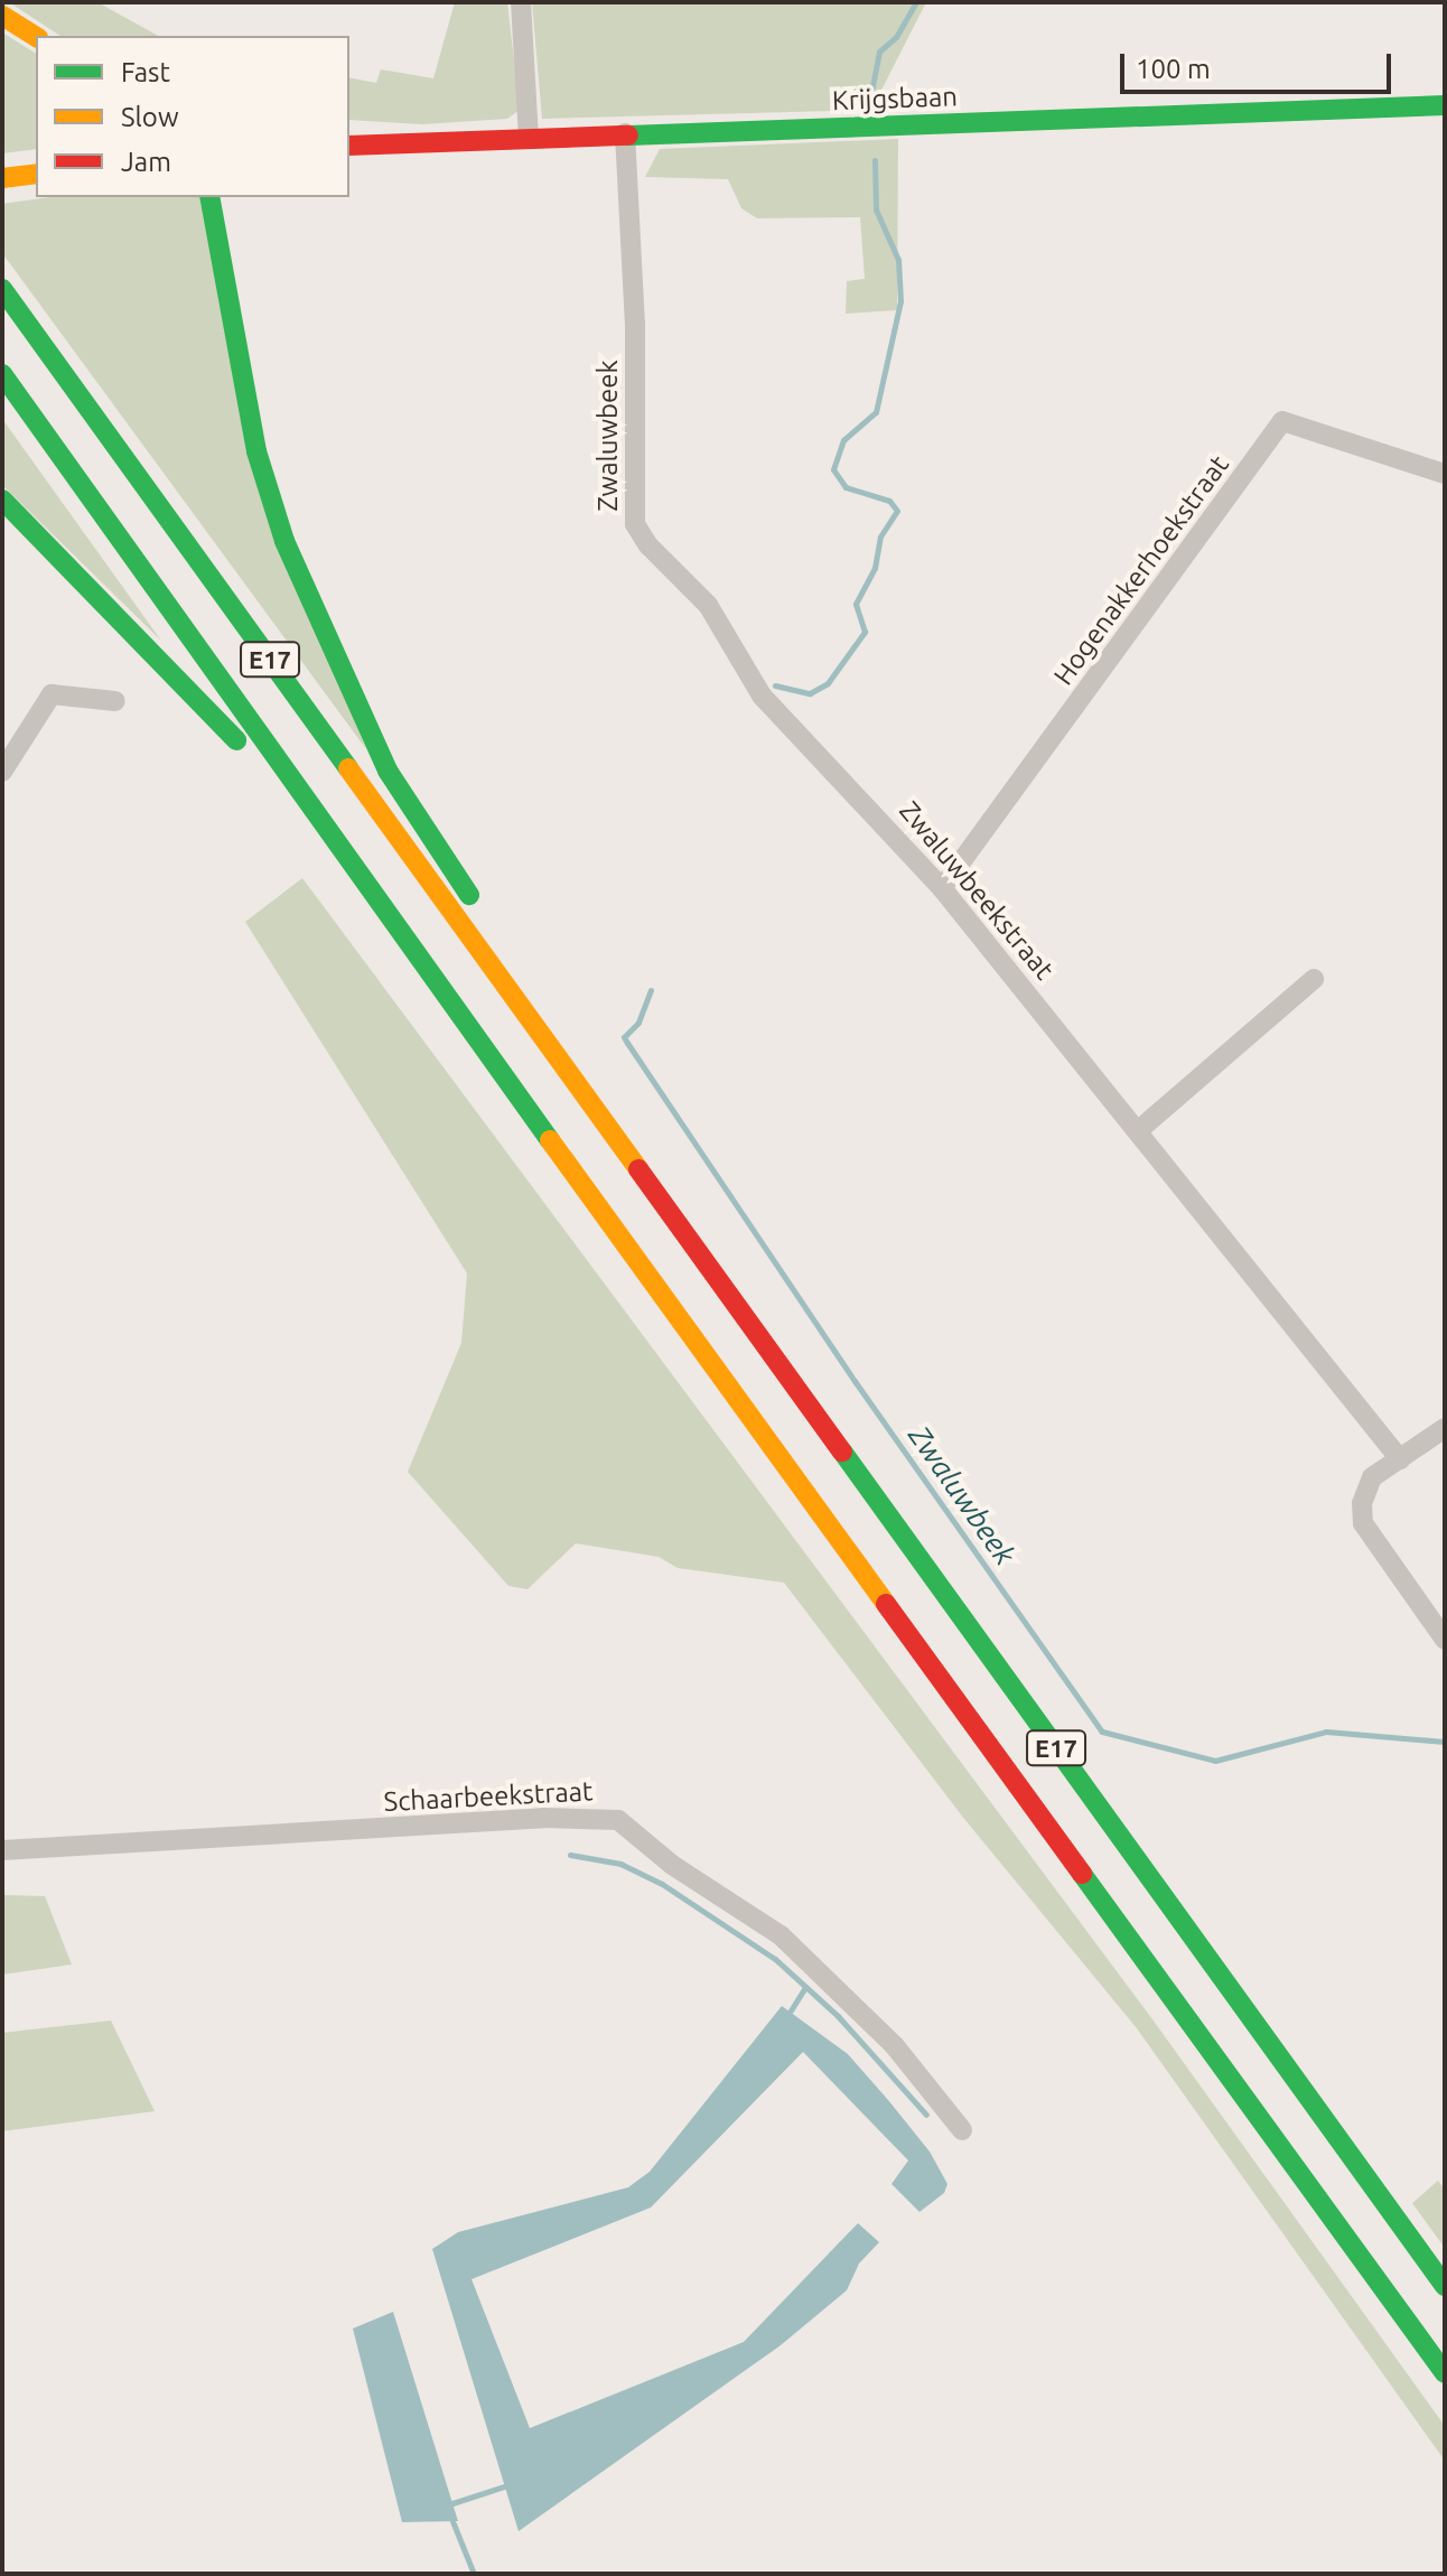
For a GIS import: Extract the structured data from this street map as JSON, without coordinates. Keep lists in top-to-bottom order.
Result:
{
  "streets": {
    "main road": ["Krijgsbaan", "E17"],
    "street": [
      "Zwaluwbeek",
      "Hogenakkerhoekstraat",
      "Zwaluwbeekstraat",
      "Schaarbeekstraat"
    ]
  },
  "crossings": [
    ["Krijgsbaan", "Zwaluwbeek"],
    ["Zwaluwbeek", "Zwaluwbeekstraat"],
    ["Hogenakkerhoekstraat", "Zwaluwbeekstraat"]
  ],
  "water": ["Zwaluwbeek"],
  "legend": ["Fast", "Slow", "Jam"],
  "scale_bar": "100 m"
}
